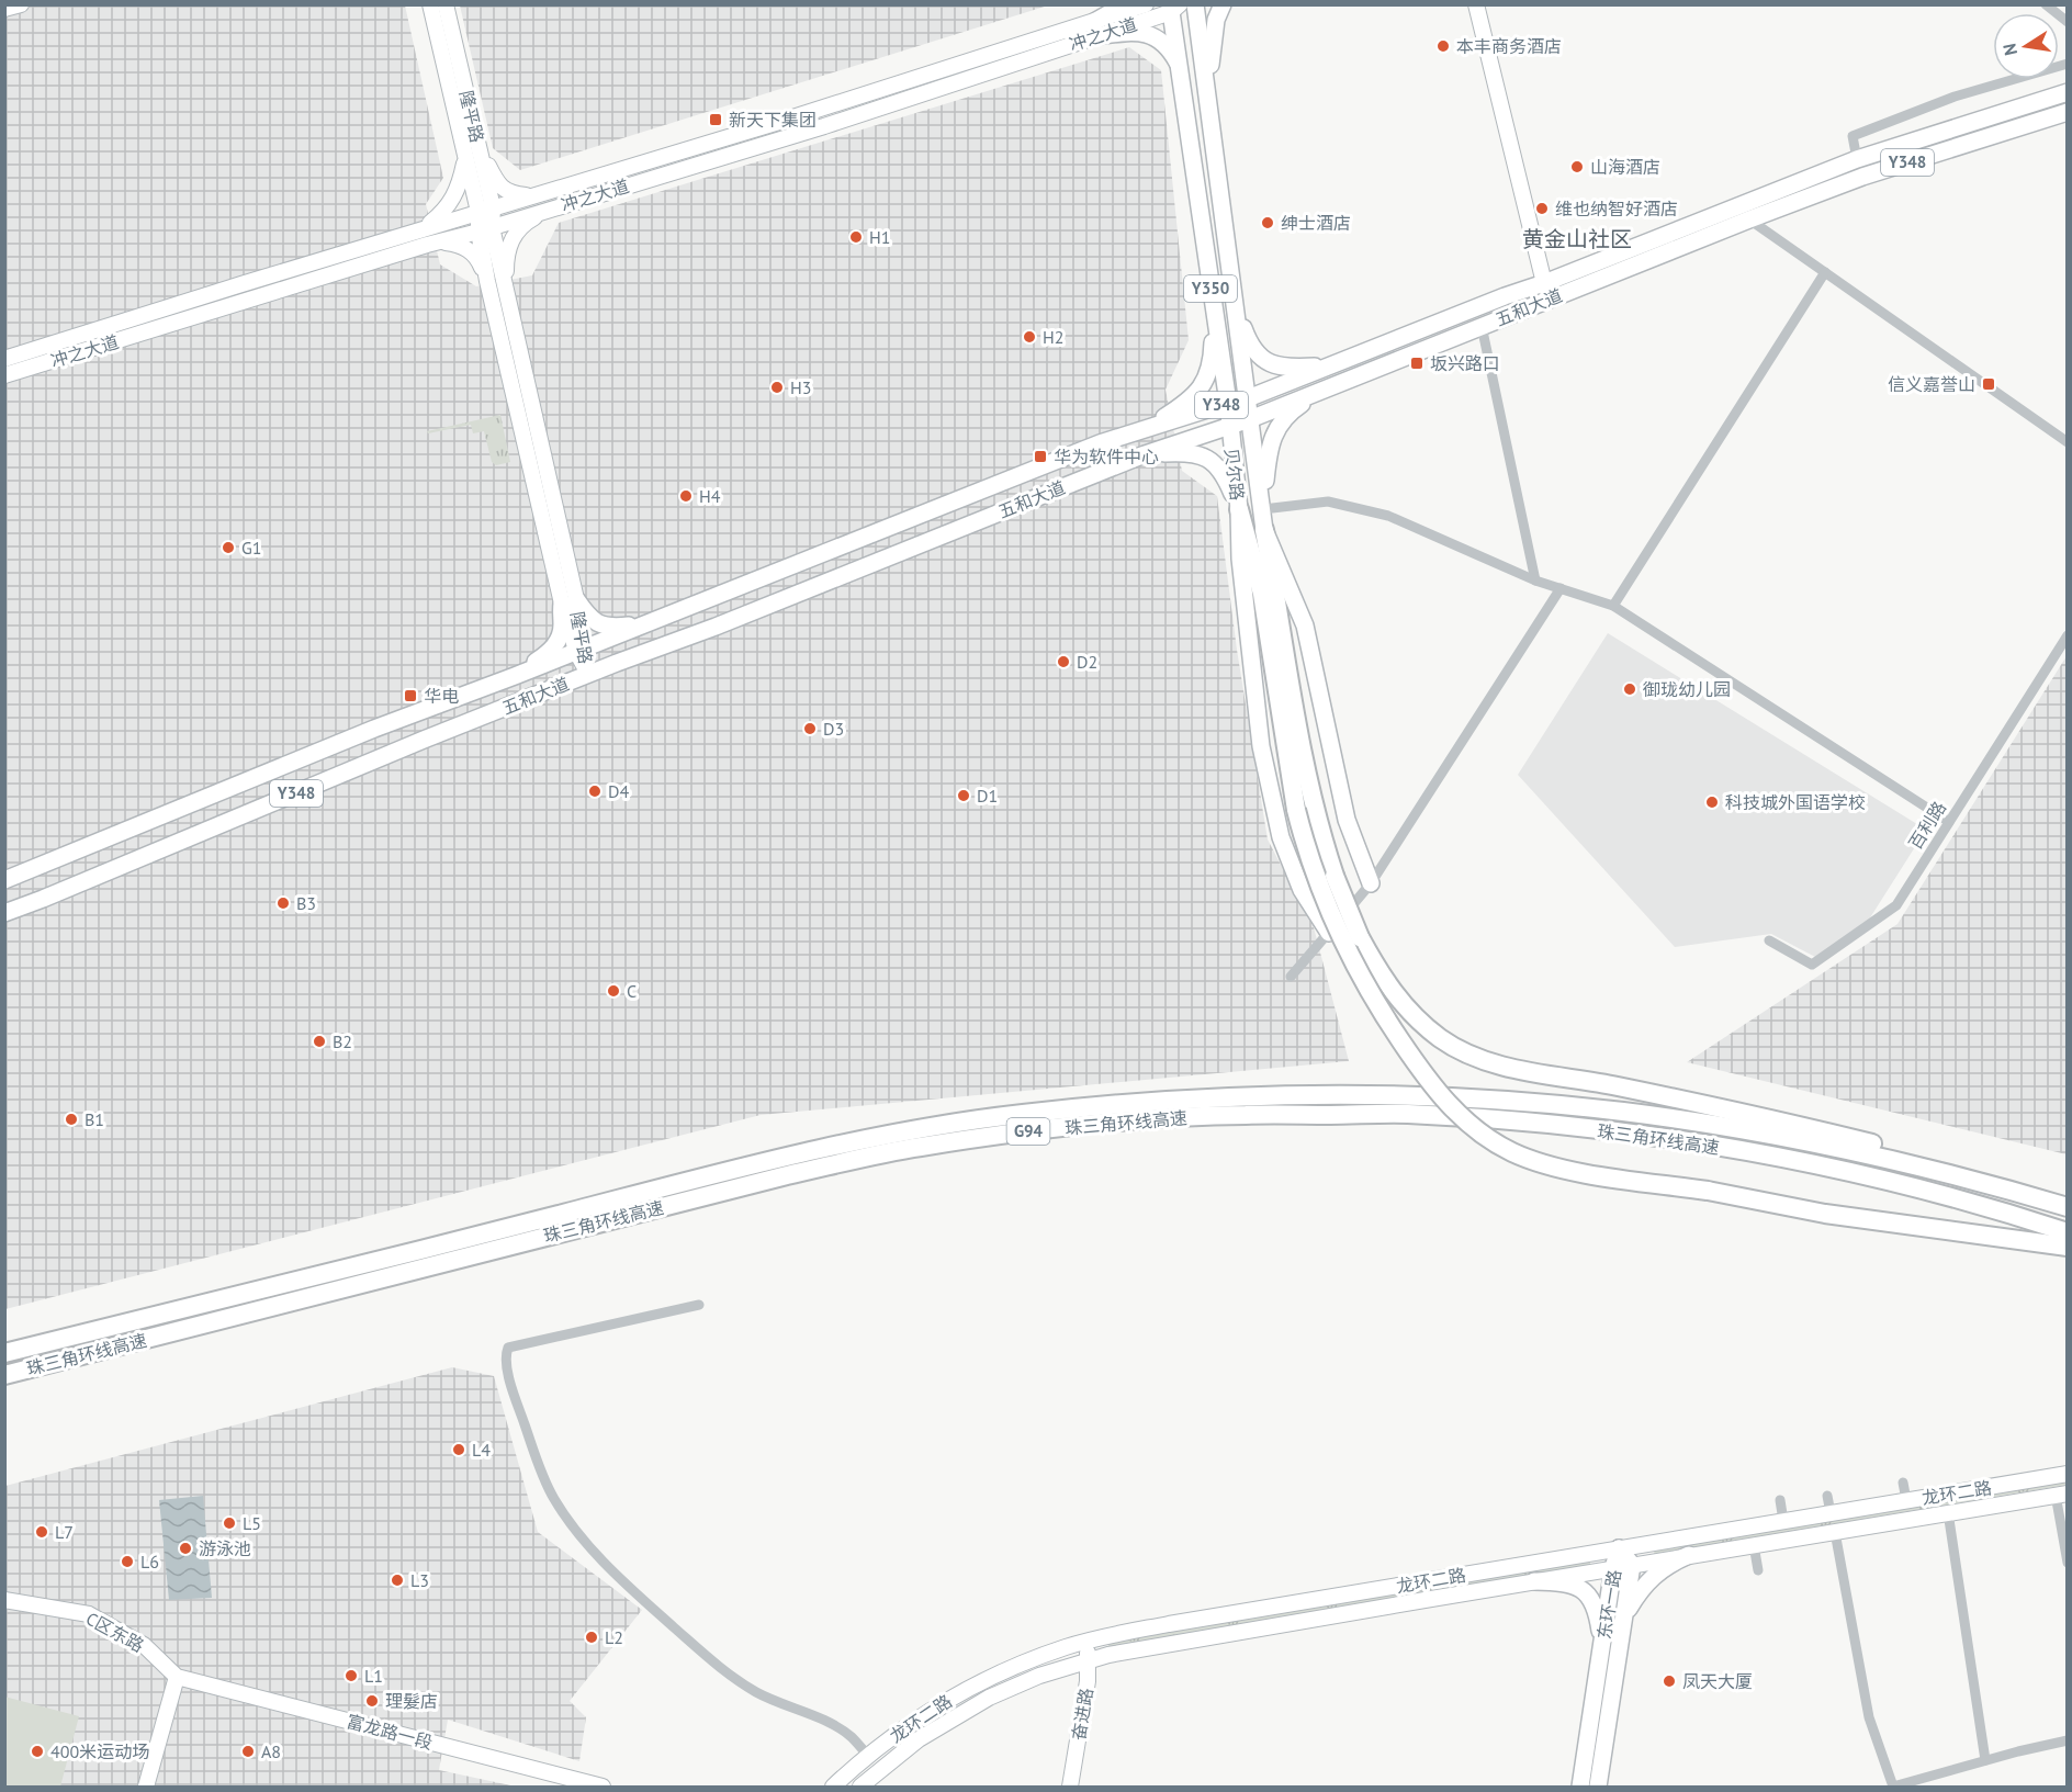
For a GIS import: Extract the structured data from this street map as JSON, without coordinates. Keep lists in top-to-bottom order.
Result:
{
  "streets": {
    "highway": ["珠三角环线高速", "G94"],
    "main road": [
      "冲之大道",
      "隆平路",
      "Y348",
      "Y350",
      "五和大道",
      "贝尔路",
      "龙环二路",
      "东环一路",
      "C区东路",
      "奋进路",
      "富龙路一段"
    ],
    "street": ["百利路"]
  },
  "crossings": [
    ["冲之大道", "隆平路"],
    ["冲之大道", "贝尔路"],
    ["隆平路", "五和大道"],
    ["五和大道", "贝尔路"],
    ["龙环二路", "东环一路"],
    ["龙环二路", "奋进路"],
    ["C区东路", "富龙路一段"]
  ],
  "districts": ["黄金山社区"],
  "places": {
    "other": [
      "本丰商务酒店",
      "山海酒店",
      "维也纳智好酒店",
      "绅士酒店",
      "H1",
      "H2",
      "H3",
      "H4",
      "G1",
      "D2",
      "御珑幼儿园",
      "D3",
      "D4",
      "D1",
      "科技城外国语学校",
      "B3",
      "C",
      "B2",
      "B1",
      "L4",
      "L5",
      "L7",
      "游泳池",
      "L6",
      "L3",
      "L2",
      "L1",
      "凤天大厦",
      "理髮店",
      "400米运动场",
      "A8"
    ],
    "transit": [
      "新天下集团",
      "坂兴路口",
      "信义嘉誉山",
      "华为软件中心",
      "华电"
    ]
  },
  "north": "left"
}
